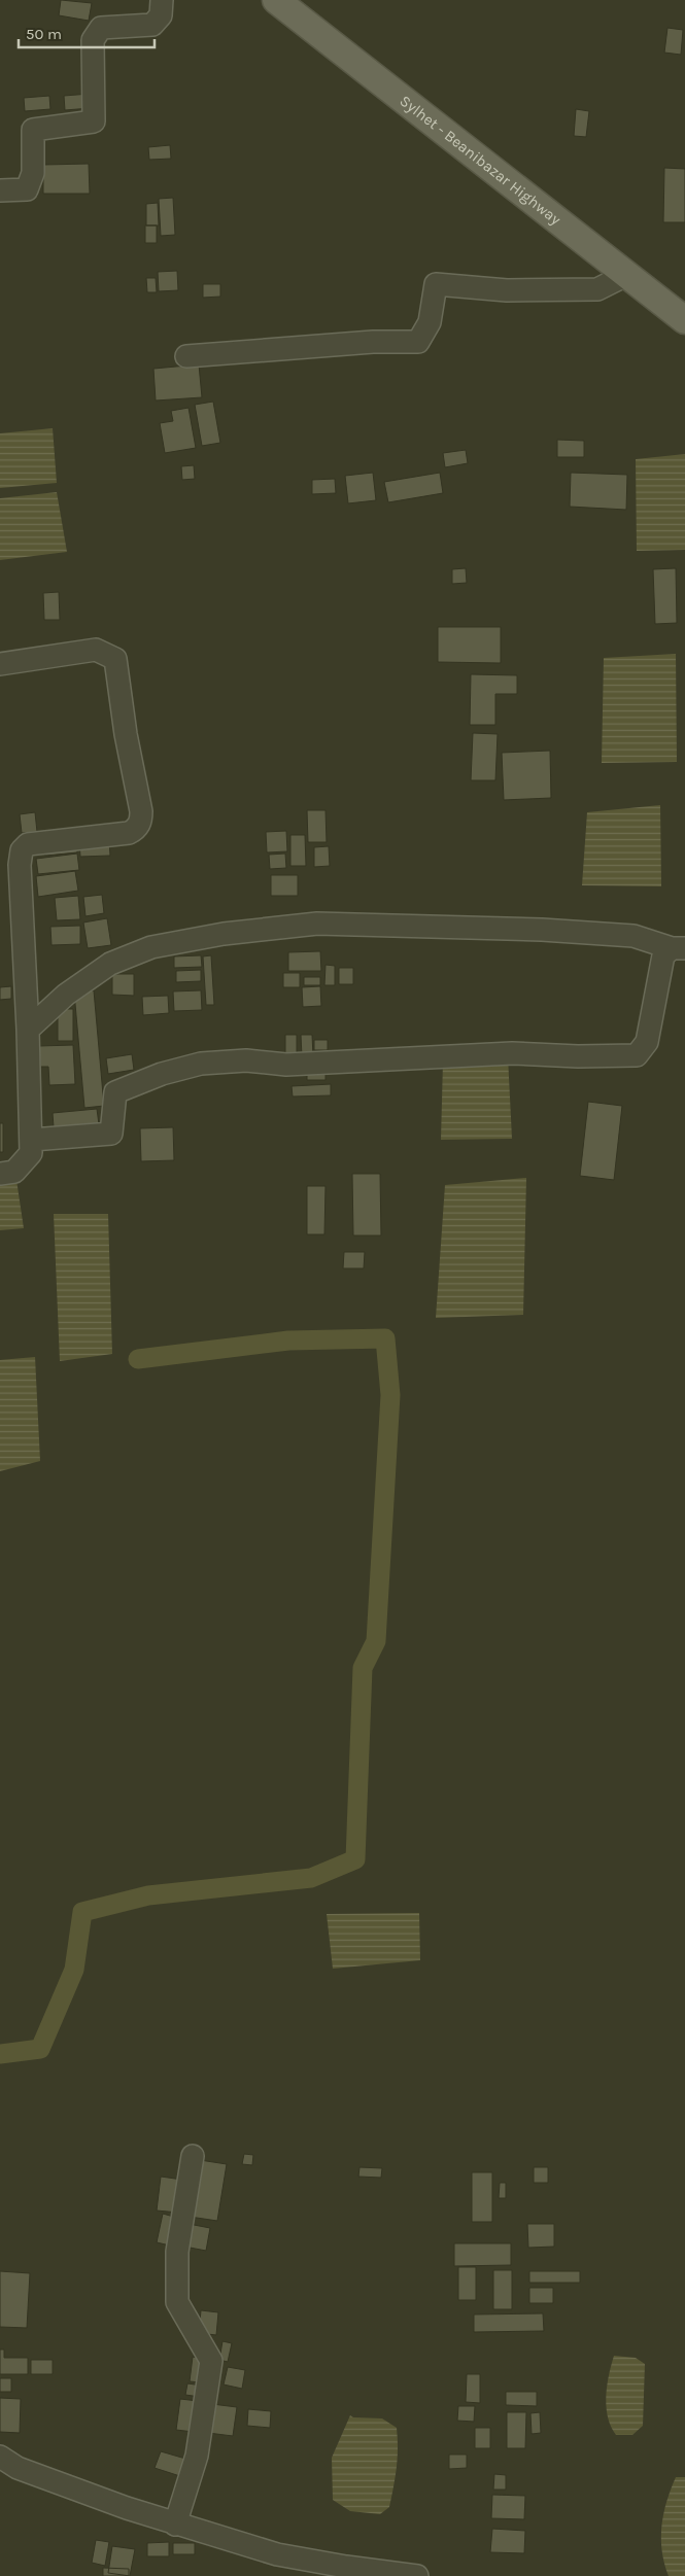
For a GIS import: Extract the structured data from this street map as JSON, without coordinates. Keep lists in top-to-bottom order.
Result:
{
  "streets": {
    "main road": ["Sylhet - Beanibazar Highway"]
  },
  "scale_bar": "50 m"
}
